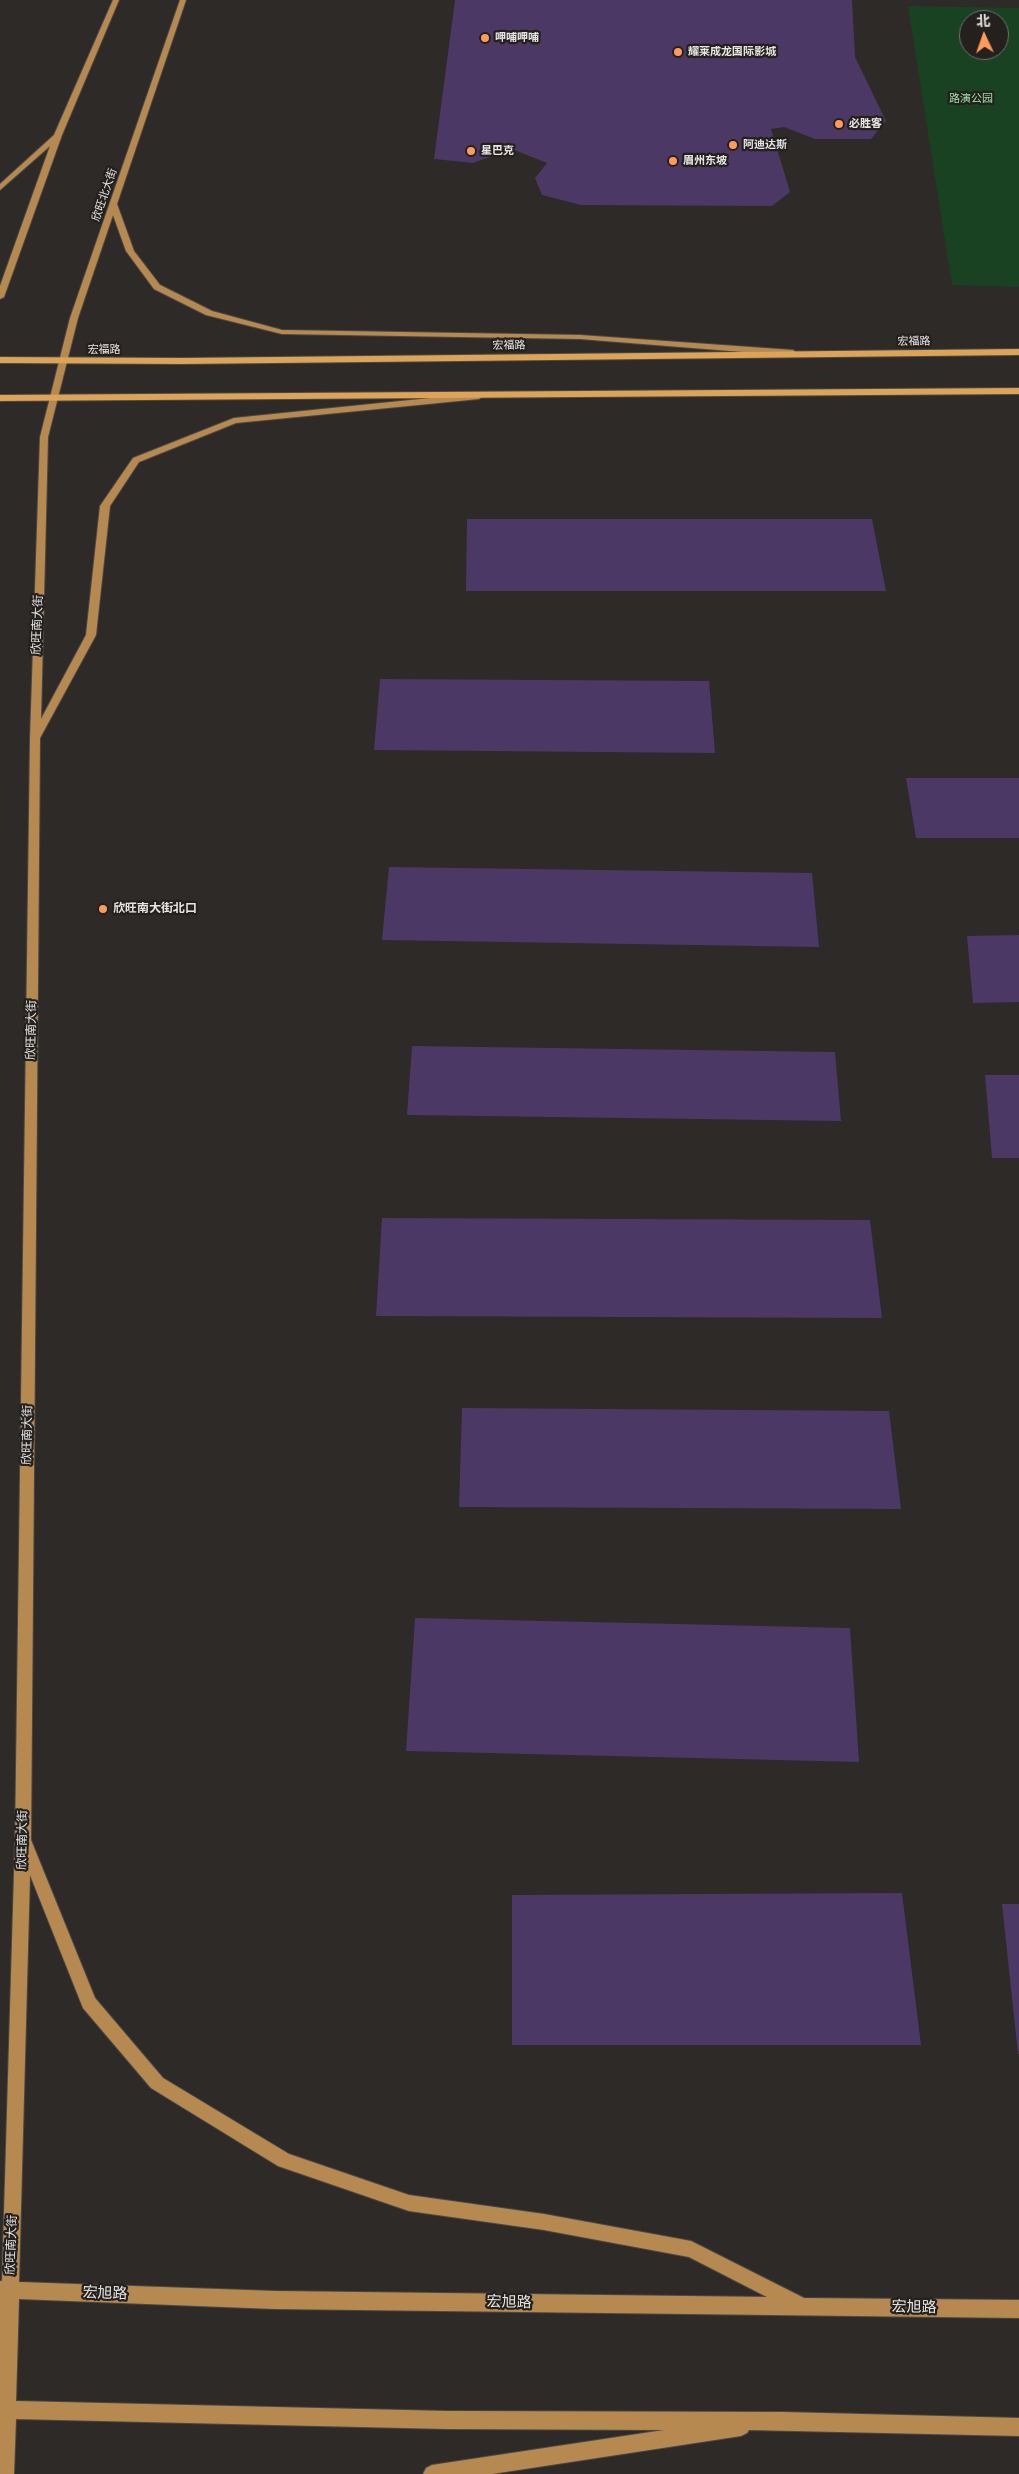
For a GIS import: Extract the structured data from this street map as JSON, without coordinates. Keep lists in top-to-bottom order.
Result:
{
  "streets": {
    "main road": [
      "欣旺北大街",
      "宏福路",
      "欣旺南大街",
      "宏旭路"
    ]
  },
  "crossings": [
    ["欣旺北大街", "宏福路"],
    ["欣旺北大街", "欣旺南大街"],
    ["欣旺南大街", "宏旭路"]
  ],
  "parks": ["路演公园"],
  "places": [
    "呷哺呷哺",
    "耀莱成龙国际影城",
    "必胜客",
    "阿迪达斯",
    "星巴克",
    "眉州东坡",
    "欣旺南大街北口"
  ],
  "north": "top"
}
